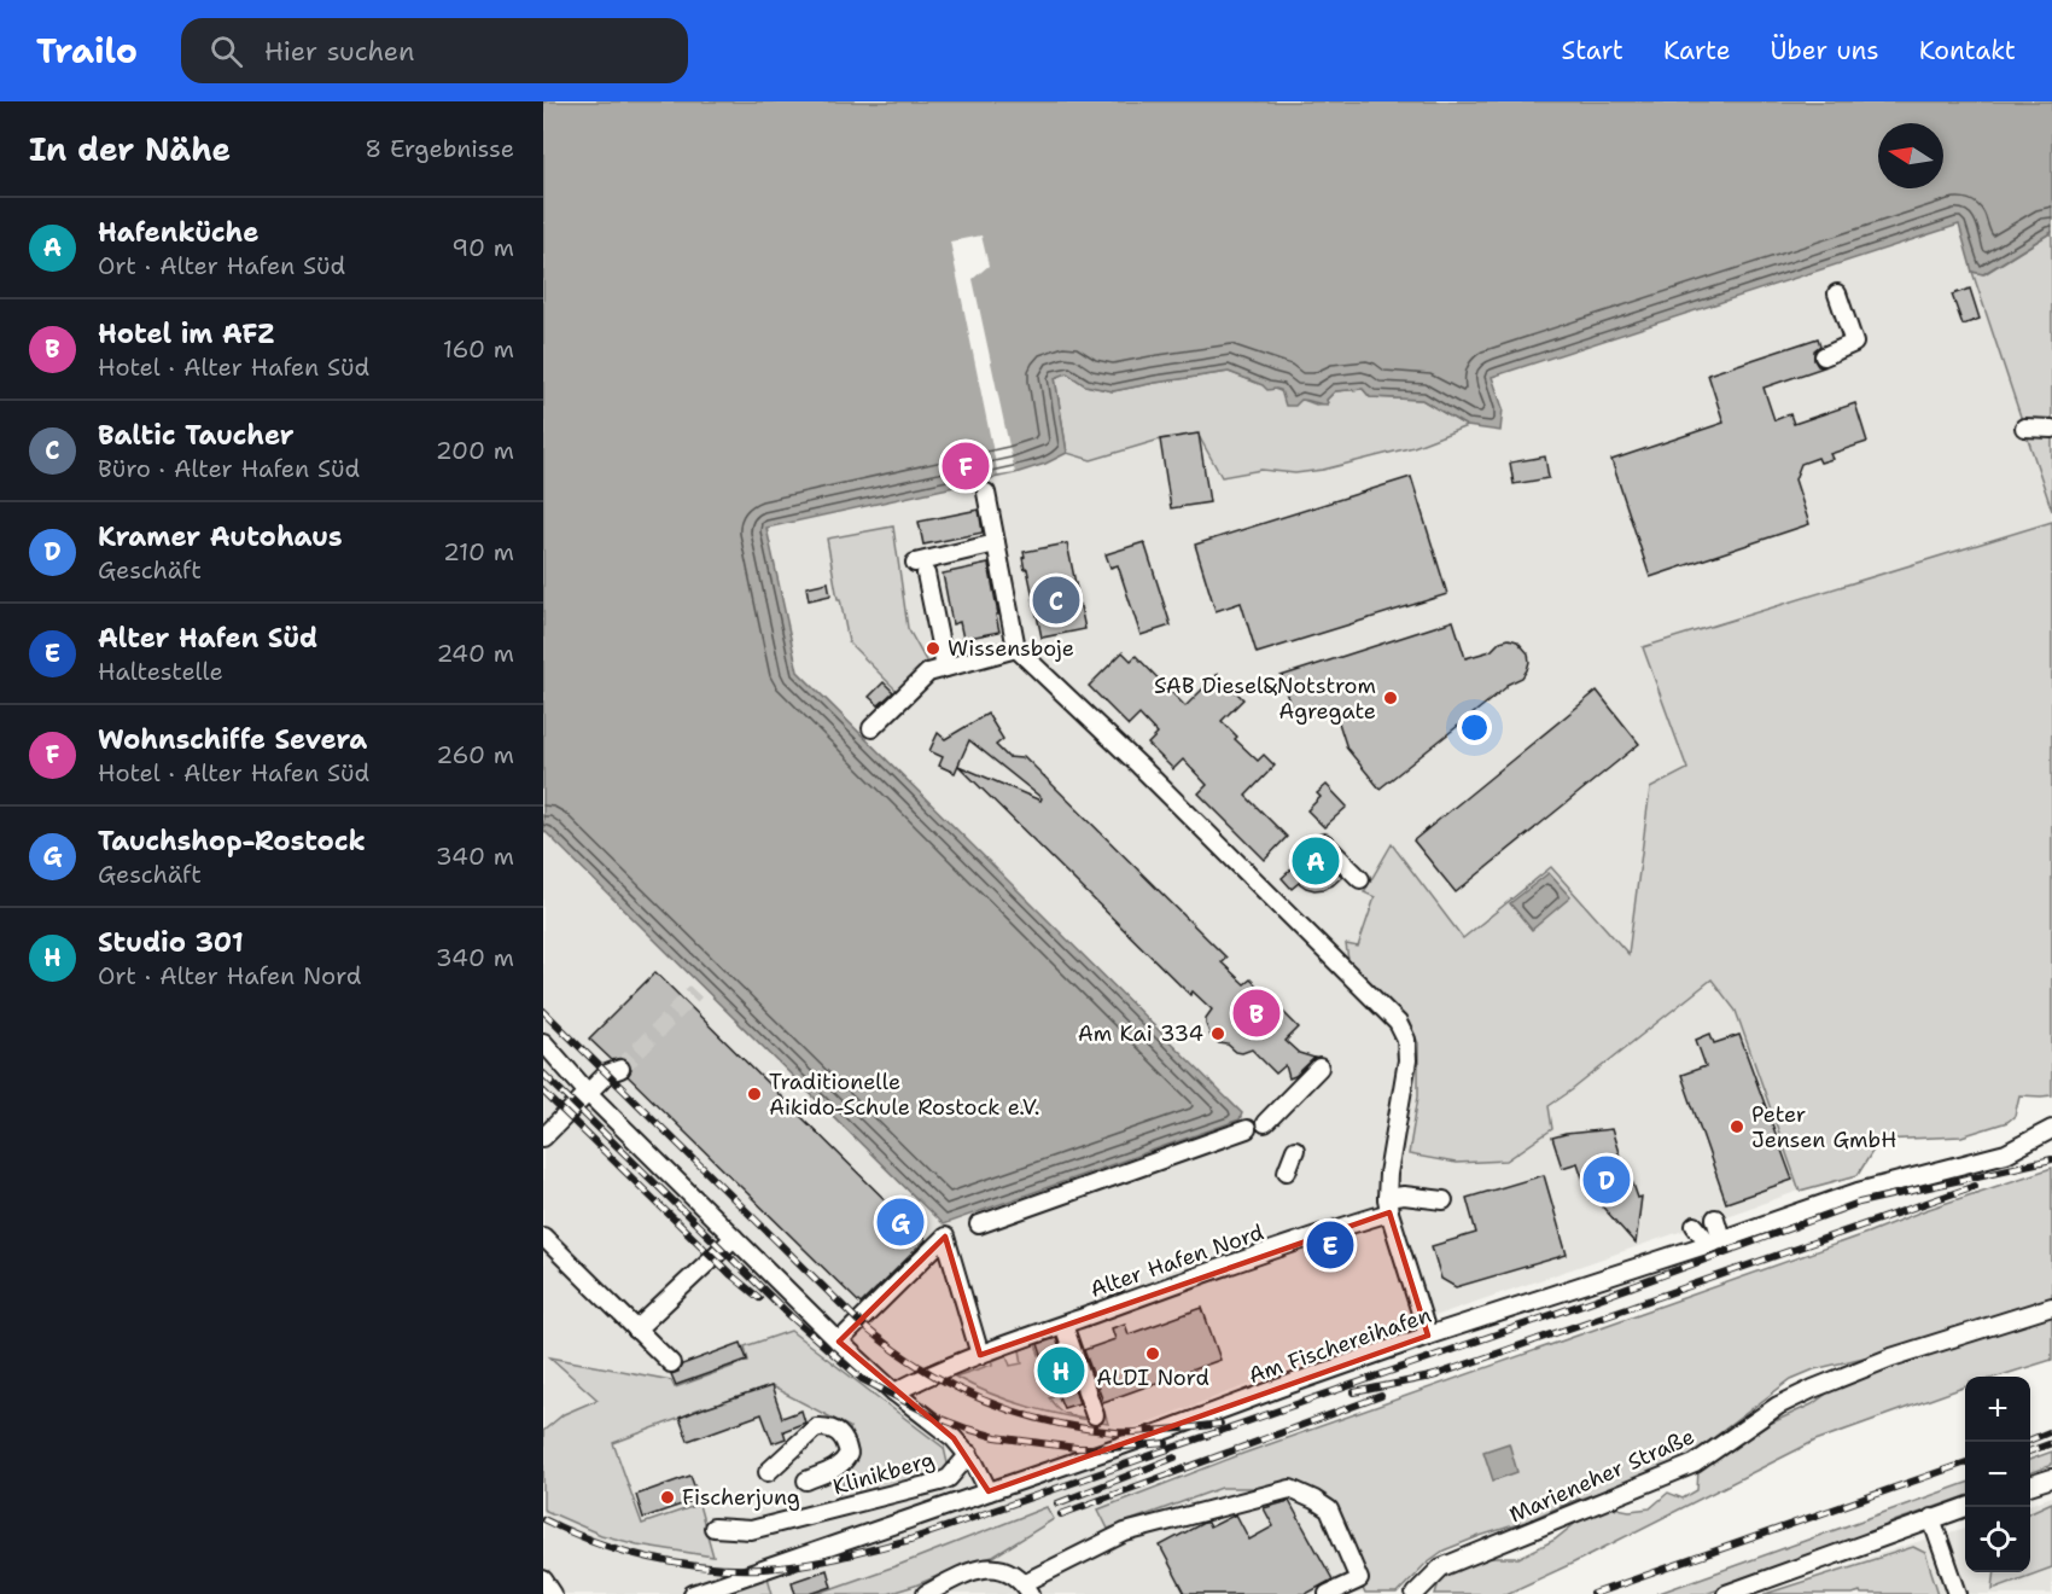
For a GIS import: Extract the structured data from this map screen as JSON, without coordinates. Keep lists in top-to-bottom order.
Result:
{
  "streets": {
    "street": [
      "Alter Hafen Nord",
      "Am Fischereihafen",
      "Klinikberg",
      "Marieneher Straße"
    ]
  },
  "places": [
    "Wissensboje",
    "SAB Diesel&Notstrom Agregate",
    "Am Kai 334",
    "Traditionelle Aikido-Schule Rostock e.V.",
    "Peter Jensen GmbH",
    "ALDI Nord",
    "Fischerjung"
  ],
  "north": "left",
  "page": {
    "header": "Trailo",
    "search": "Hier suchen",
    "nav": [
      "Start",
      "Karte",
      "Über uns",
      "Kontakt"
    ],
    "heading": ["In der Nähe", "8 Ergebnisse"],
    "list": [
      {
        "mark": "A",
        "name": "Hafenküche",
        "note": "Ort · Alter Hafen Süd",
        "value": "90 m"
      },
      {
        "mark": "B",
        "name": "Hotel im AFZ",
        "note": "Hotel · Alter Hafen Süd",
        "value": "160 m"
      },
      {
        "mark": "C",
        "name": "Baltic Taucher",
        "note": "Büro · Alter Hafen Süd",
        "value": "200 m"
      },
      {
        "mark": "D",
        "name": "Kramer Autohaus",
        "note": "Geschäft",
        "value": "210 m"
      },
      {
        "mark": "E",
        "name": "Alter Hafen Süd",
        "note": "Haltestelle",
        "value": "240 m"
      },
      {
        "mark": "F",
        "name": "Wohnschiffe Severa",
        "note": "Hotel · Alter Hafen Süd",
        "value": "260 m"
      },
      {
        "mark": "G",
        "name": "Tauchshop-Rostock",
        "note": "Geschäft",
        "value": "340 m"
      },
      {
        "mark": "H",
        "name": "Studio 301",
        "note": "Ort · Alter Hafen Nord",
        "value": "340 m"
      }
    ],
    "pins": [
      "F",
      "C",
      "A",
      "B",
      "D",
      "G",
      "E",
      "H"
    ],
    "map_buttons": ["+", "−"]
  }
}
